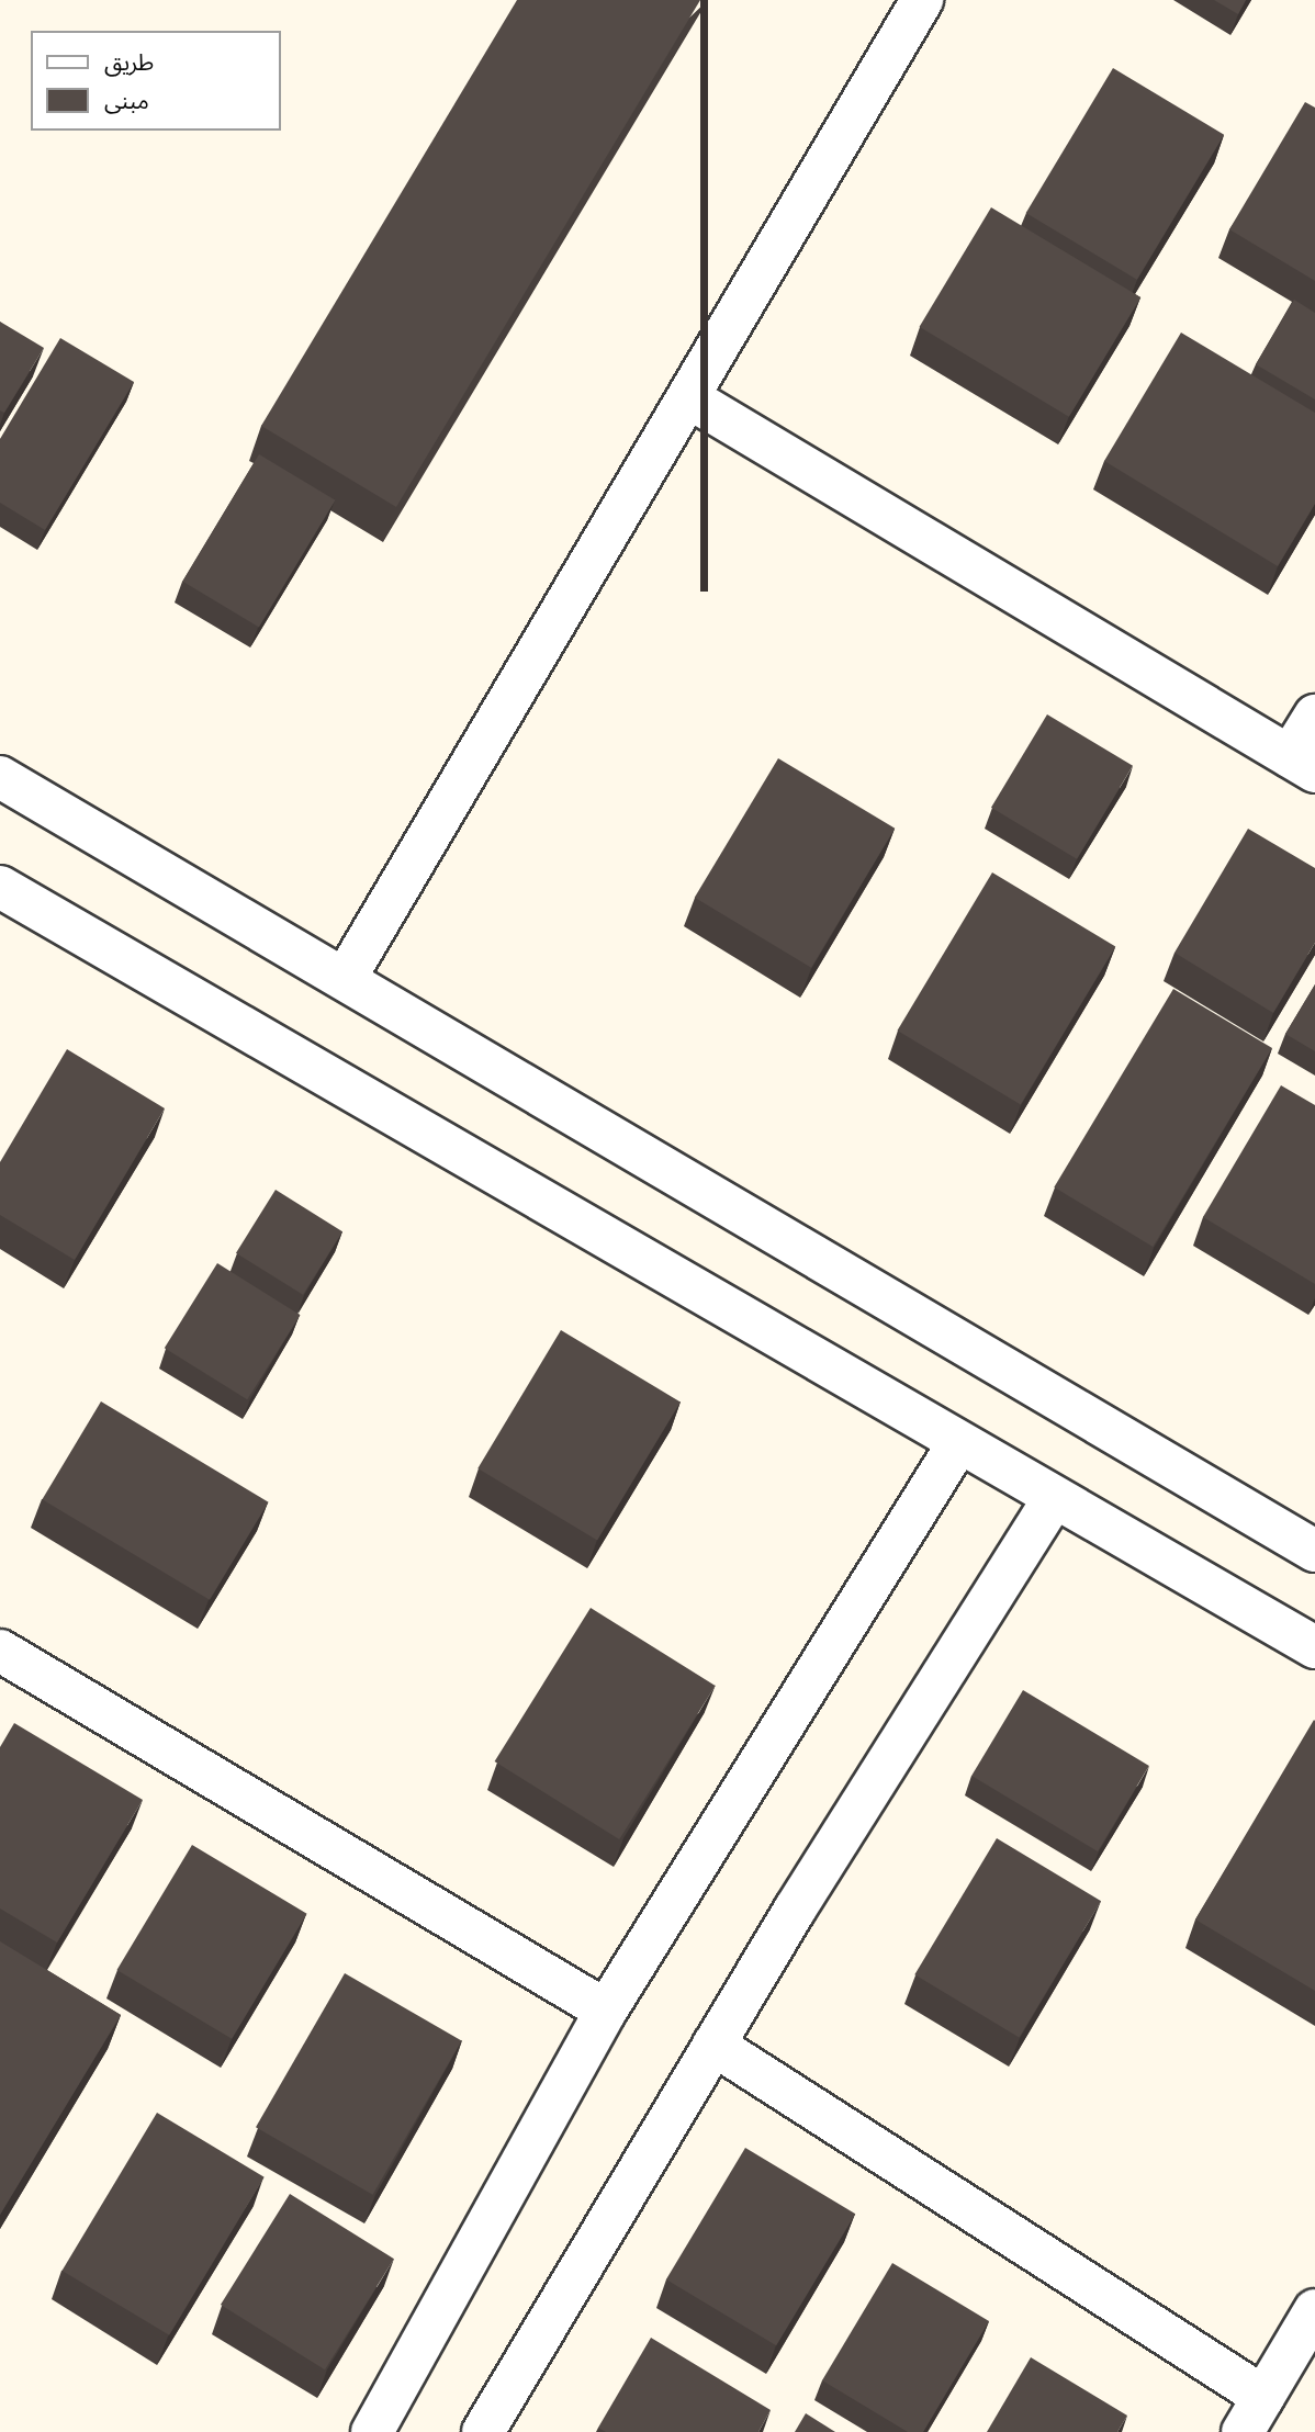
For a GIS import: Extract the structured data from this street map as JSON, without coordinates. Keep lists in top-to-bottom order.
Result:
{
  "legend": ["طريق", "مبنى"]
}
